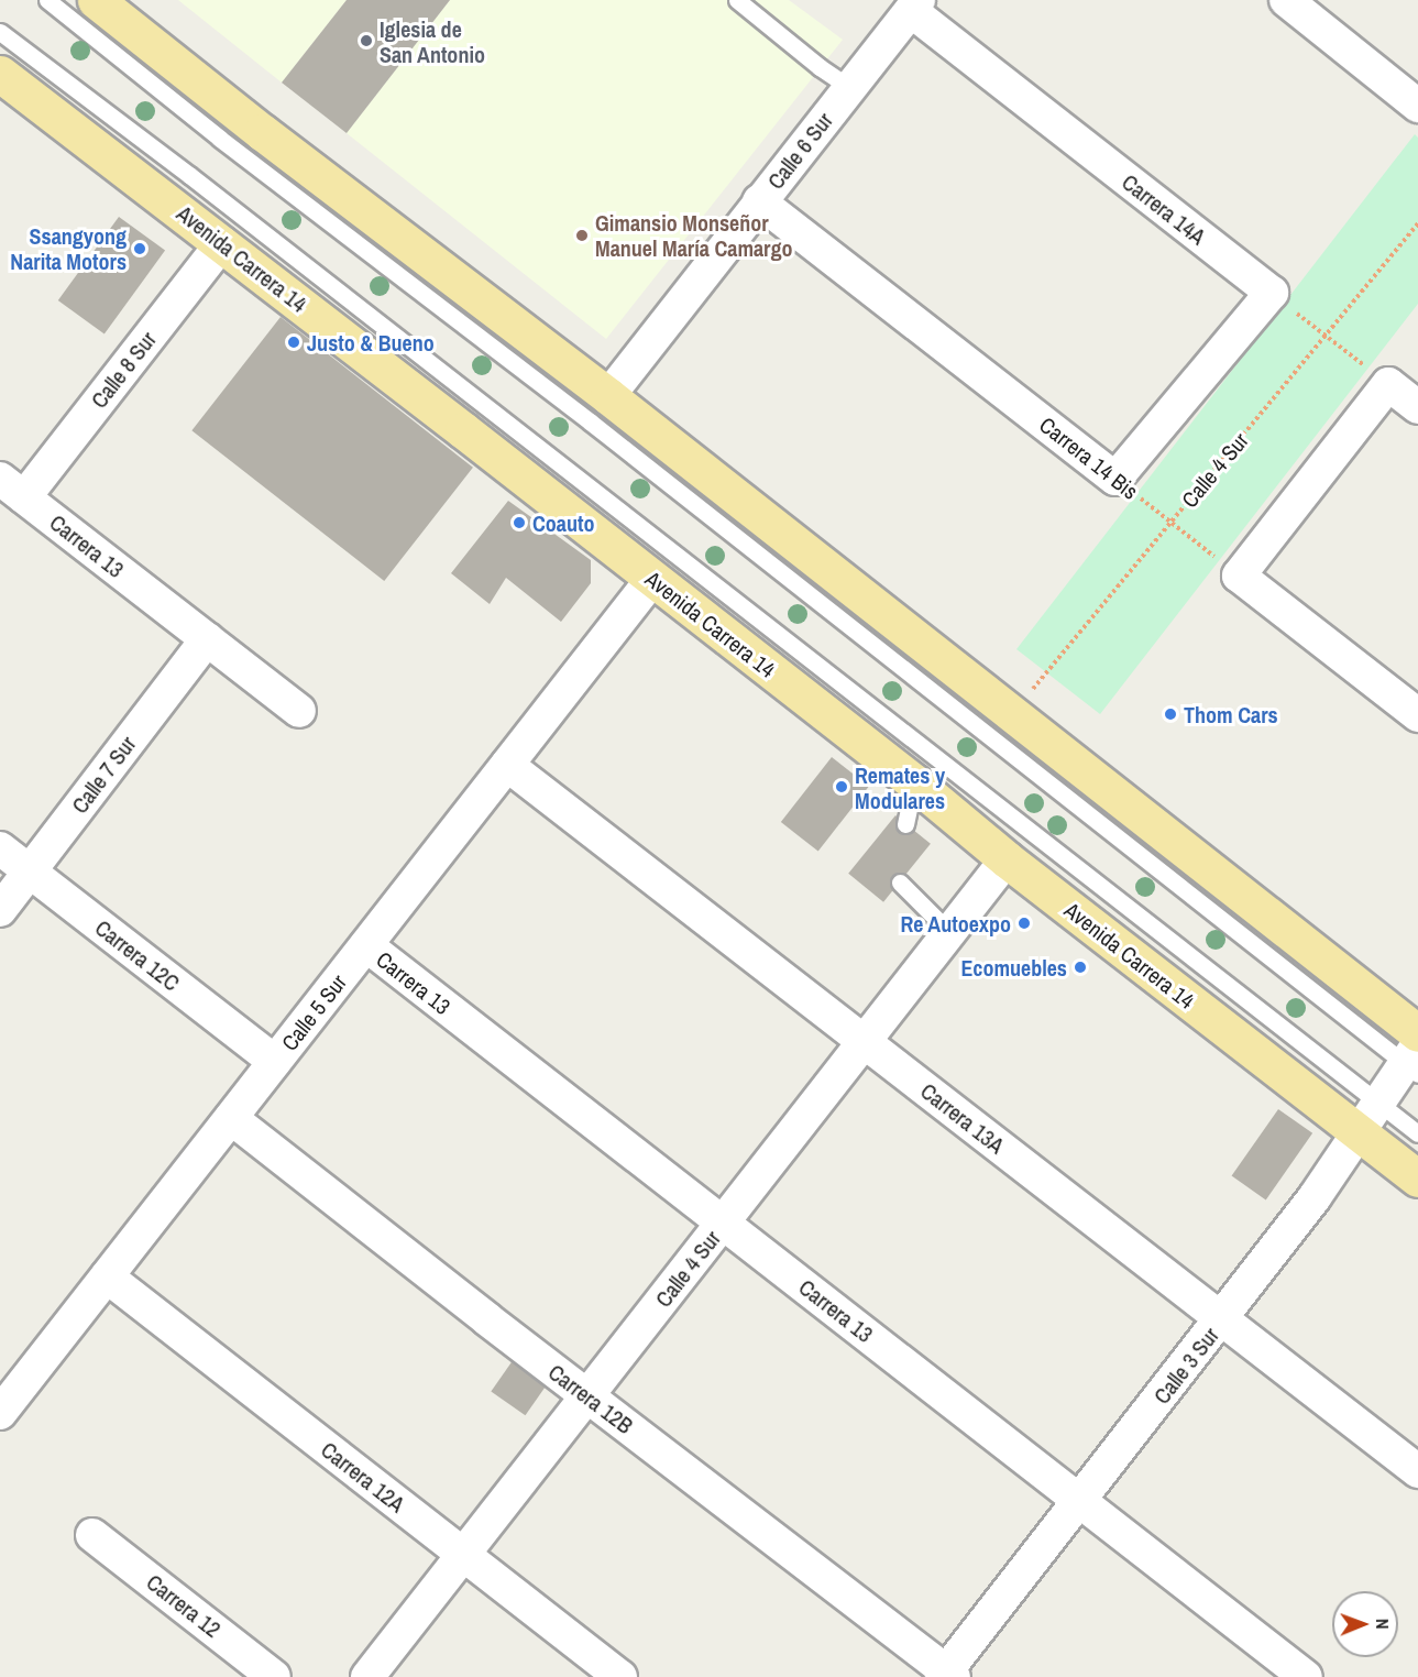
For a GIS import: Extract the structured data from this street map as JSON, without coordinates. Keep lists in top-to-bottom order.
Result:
{
  "streets": {
    "main road": ["Avenida Carrera 14"],
    "street": [
      "Calle 6 Sur",
      "Carrera 14A",
      "Calle 8 Sur",
      "Carrera 14 Bis",
      "Calle 4 Sur",
      "Carrera 13",
      "Calle 7 Sur",
      "Carrera 12C",
      "Calle 5 Sur",
      "Carrera 13A",
      "Calle 3 Sur",
      "Carrera 12B",
      "Carrera 12A",
      "Carrera 12"
    ]
  },
  "crossings": [
    ["Calle 6 Sur", "Carrera 14A"],
    ["Calle 6 Sur", "Carrera 14 Bis"],
    ["Avenida Carrera 14", "Calle 8 Sur"],
    ["Avenida Carrera 14", "Calle 4 Sur"],
    ["Avenida Carrera 14", "Calle 5 Sur"],
    ["Avenida Carrera 14", "Calle 3 Sur"],
    ["Calle 8 Sur", "Carrera 13"],
    ["Carrera 14 Bis", "Calle 4 Sur"],
    ["Calle 4 Sur", "Carrera 13"],
    ["Calle 4 Sur", "Carrera 13A"],
    ["Calle 4 Sur", "Carrera 12B"],
    ["Calle 4 Sur", "Carrera 12A"],
    ["Carrera 13", "Calle 7 Sur"],
    ["Carrera 13", "Calle 5 Sur"],
    ["Carrera 13", "Calle 3 Sur"],
    ["Calle 7 Sur", "Carrera 12C"],
    ["Carrera 12C", "Calle 5 Sur"],
    ["Calle 5 Sur", "Carrera 13A"],
    ["Calle 5 Sur", "Carrera 12B"],
    ["Calle 5 Sur", "Carrera 12A"],
    ["Carrera 13A", "Calle 3 Sur"],
    ["Calle 3 Sur", "Carrera 12B"]
  ],
  "places": [
    "Iglesia de San Antonio",
    "Gimansio Monseñor Manuel María Camargo",
    "Ssangyong Narita Motors",
    "Justo & Bueno",
    "Coauto",
    "Thom Cars",
    "Remates y Modulares",
    "Re Autoexpo",
    "Ecomuebles"
  ],
  "north": "right"
}
